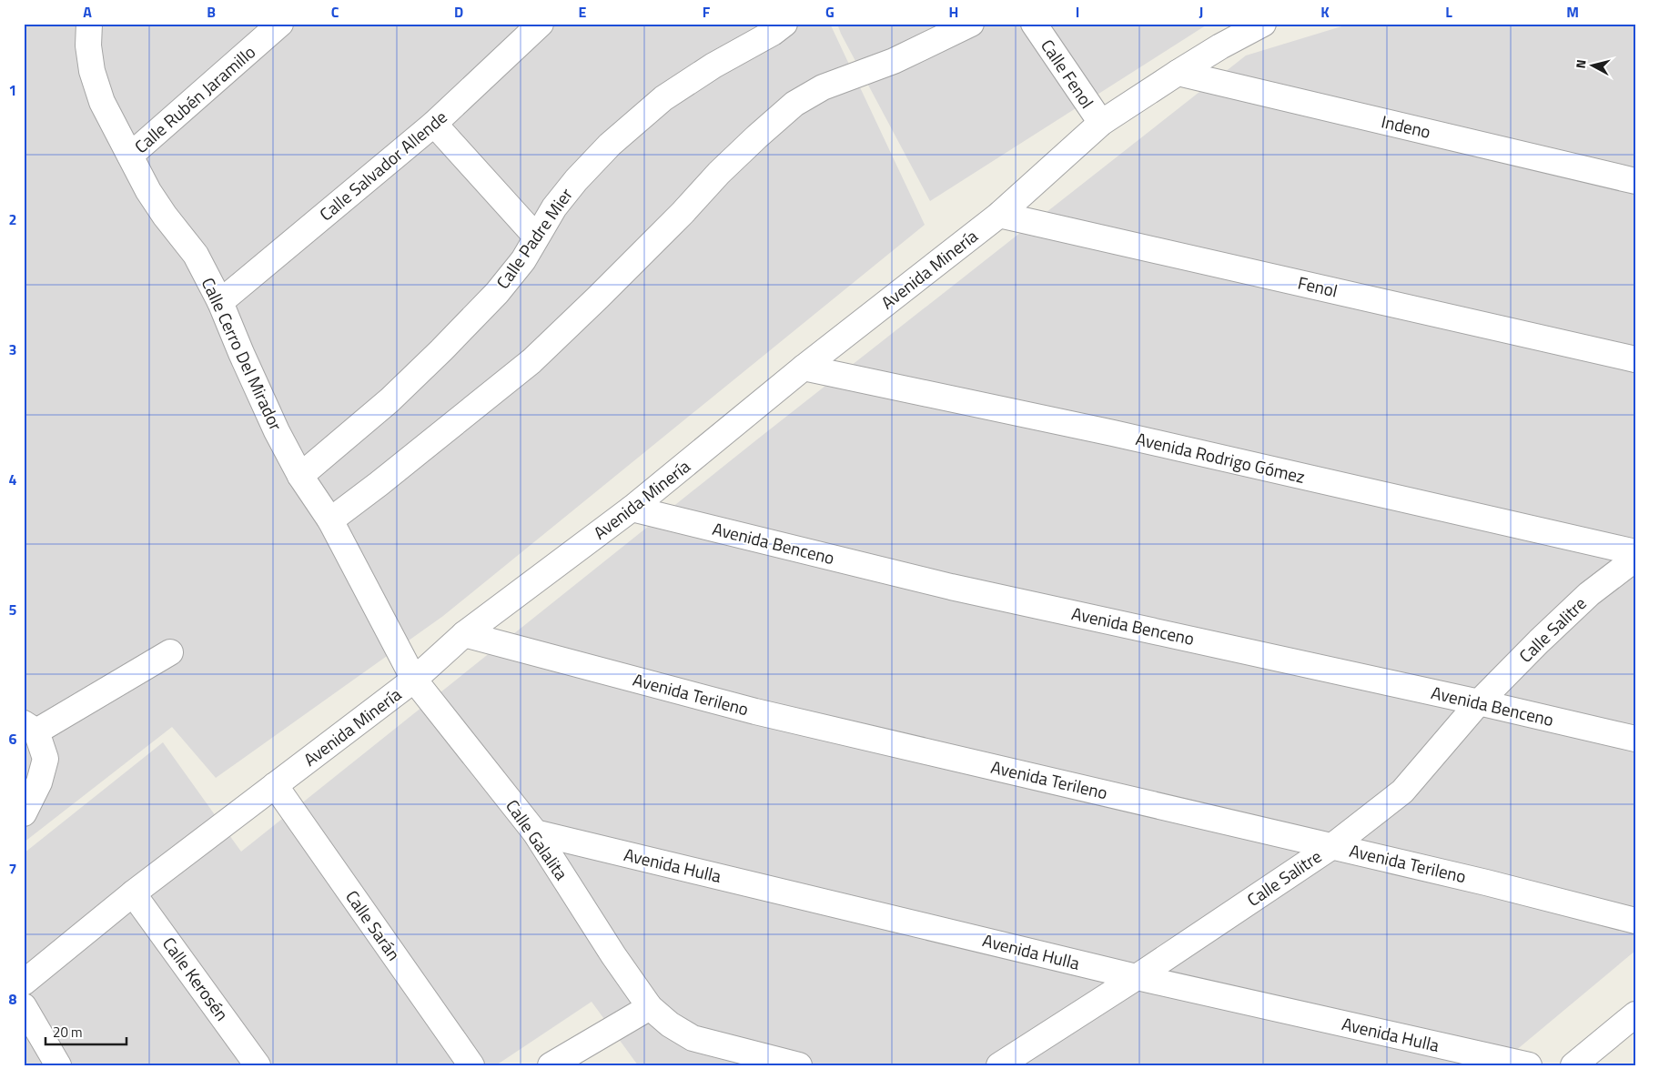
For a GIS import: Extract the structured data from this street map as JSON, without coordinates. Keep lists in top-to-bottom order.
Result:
{
  "streets": {
    "street": [
      "Calle Fenol",
      "Calle Rubén Jaramillo",
      "Indeno",
      "Calle Salvador Allende",
      "Calle Padre Mier",
      "Avenida Minería",
      "Fenol",
      "Calle Cerro Del Mirador",
      "Avenida Rodrigo Gómez",
      "Avenida Benceno",
      "Calle Salitre",
      "Avenida Terileno",
      "Calle Galalita",
      "Avenida Hulla",
      "Calle Sarán",
      "Calle Kerosén"
    ]
  },
  "crossings": [
    ["Calle Fenol", "Avenida Minería"],
    ["Calle Rubén Jaramillo", "Calle Cerro Del Mirador"],
    ["Indeno", "Avenida Minería"],
    ["Calle Salvador Allende", "Calle Cerro Del Mirador"],
    ["Calle Padre Mier", "Calle Cerro Del Mirador"],
    ["Avenida Minería", "Fenol"],
    ["Avenida Minería", "Calle Cerro Del Mirador"],
    ["Avenida Minería", "Avenida Rodrigo Gómez"],
    ["Avenida Minería", "Avenida Benceno"],
    ["Avenida Minería", "Avenida Terileno"],
    ["Avenida Minería", "Calle Galalita"],
    ["Avenida Minería", "Calle Sarán"],
    ["Avenida Minería", "Calle Kerosén"],
    ["Calle Cerro Del Mirador", "Calle Galalita"],
    ["Avenida Benceno", "Calle Salitre"],
    ["Calle Salitre", "Avenida Terileno"],
    ["Calle Salitre", "Avenida Hulla"],
    ["Calle Galalita", "Avenida Hulla"]
  ],
  "scale_bar": "20 m",
  "north": "left",
  "grid": {
    "columns": [
      "A",
      "B",
      "C",
      "D",
      "E",
      "F",
      "G",
      "H",
      "I",
      "J",
      "K",
      "L",
      "M"
    ],
    "rows": [
      "1",
      "2",
      "3",
      "4",
      "5",
      "6",
      "7",
      "8"
    ]
  }
}
